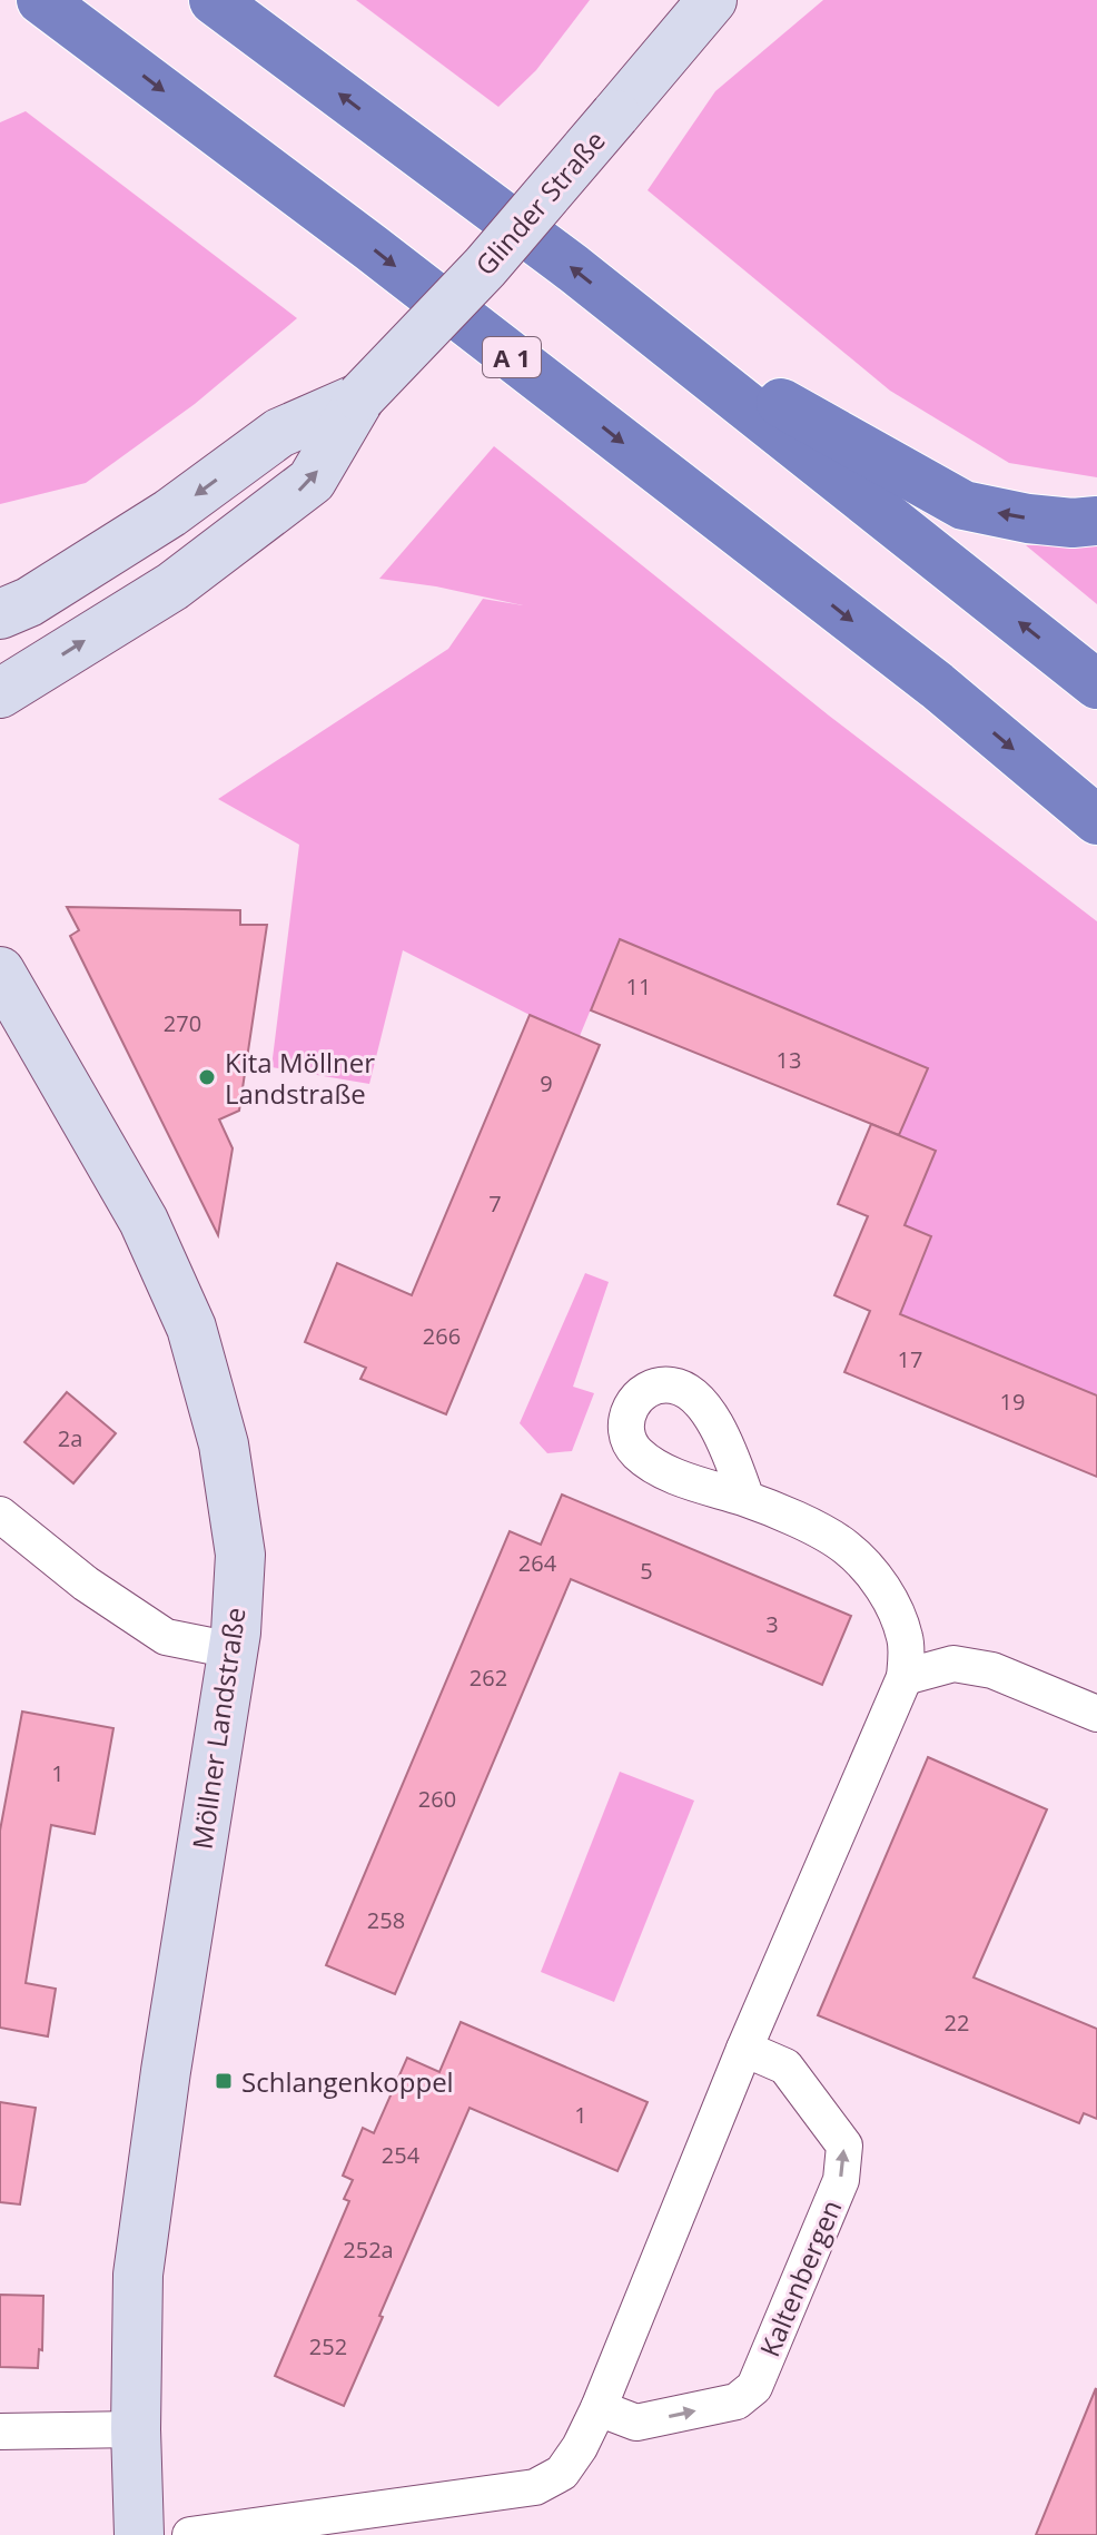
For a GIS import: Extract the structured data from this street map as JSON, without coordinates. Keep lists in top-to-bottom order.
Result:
{
  "streets": {
    "highway": ["A 1"],
    "street": ["Glinder Straße", "Möllner Landstraße", "Kaltenbergen"]
  },
  "places": {
    "other": ["Kita Möllner Landstraße"],
    "transit": ["Schlangenkoppel"]
  },
  "house_numbers": [
    "11",
    "270",
    "13",
    "9",
    "7",
    "266",
    "17",
    "19",
    "2a",
    "264",
    "5",
    "3",
    "262",
    "1",
    "260",
    "258",
    "22",
    "1",
    "254",
    "252a",
    "252"
  ]
}
